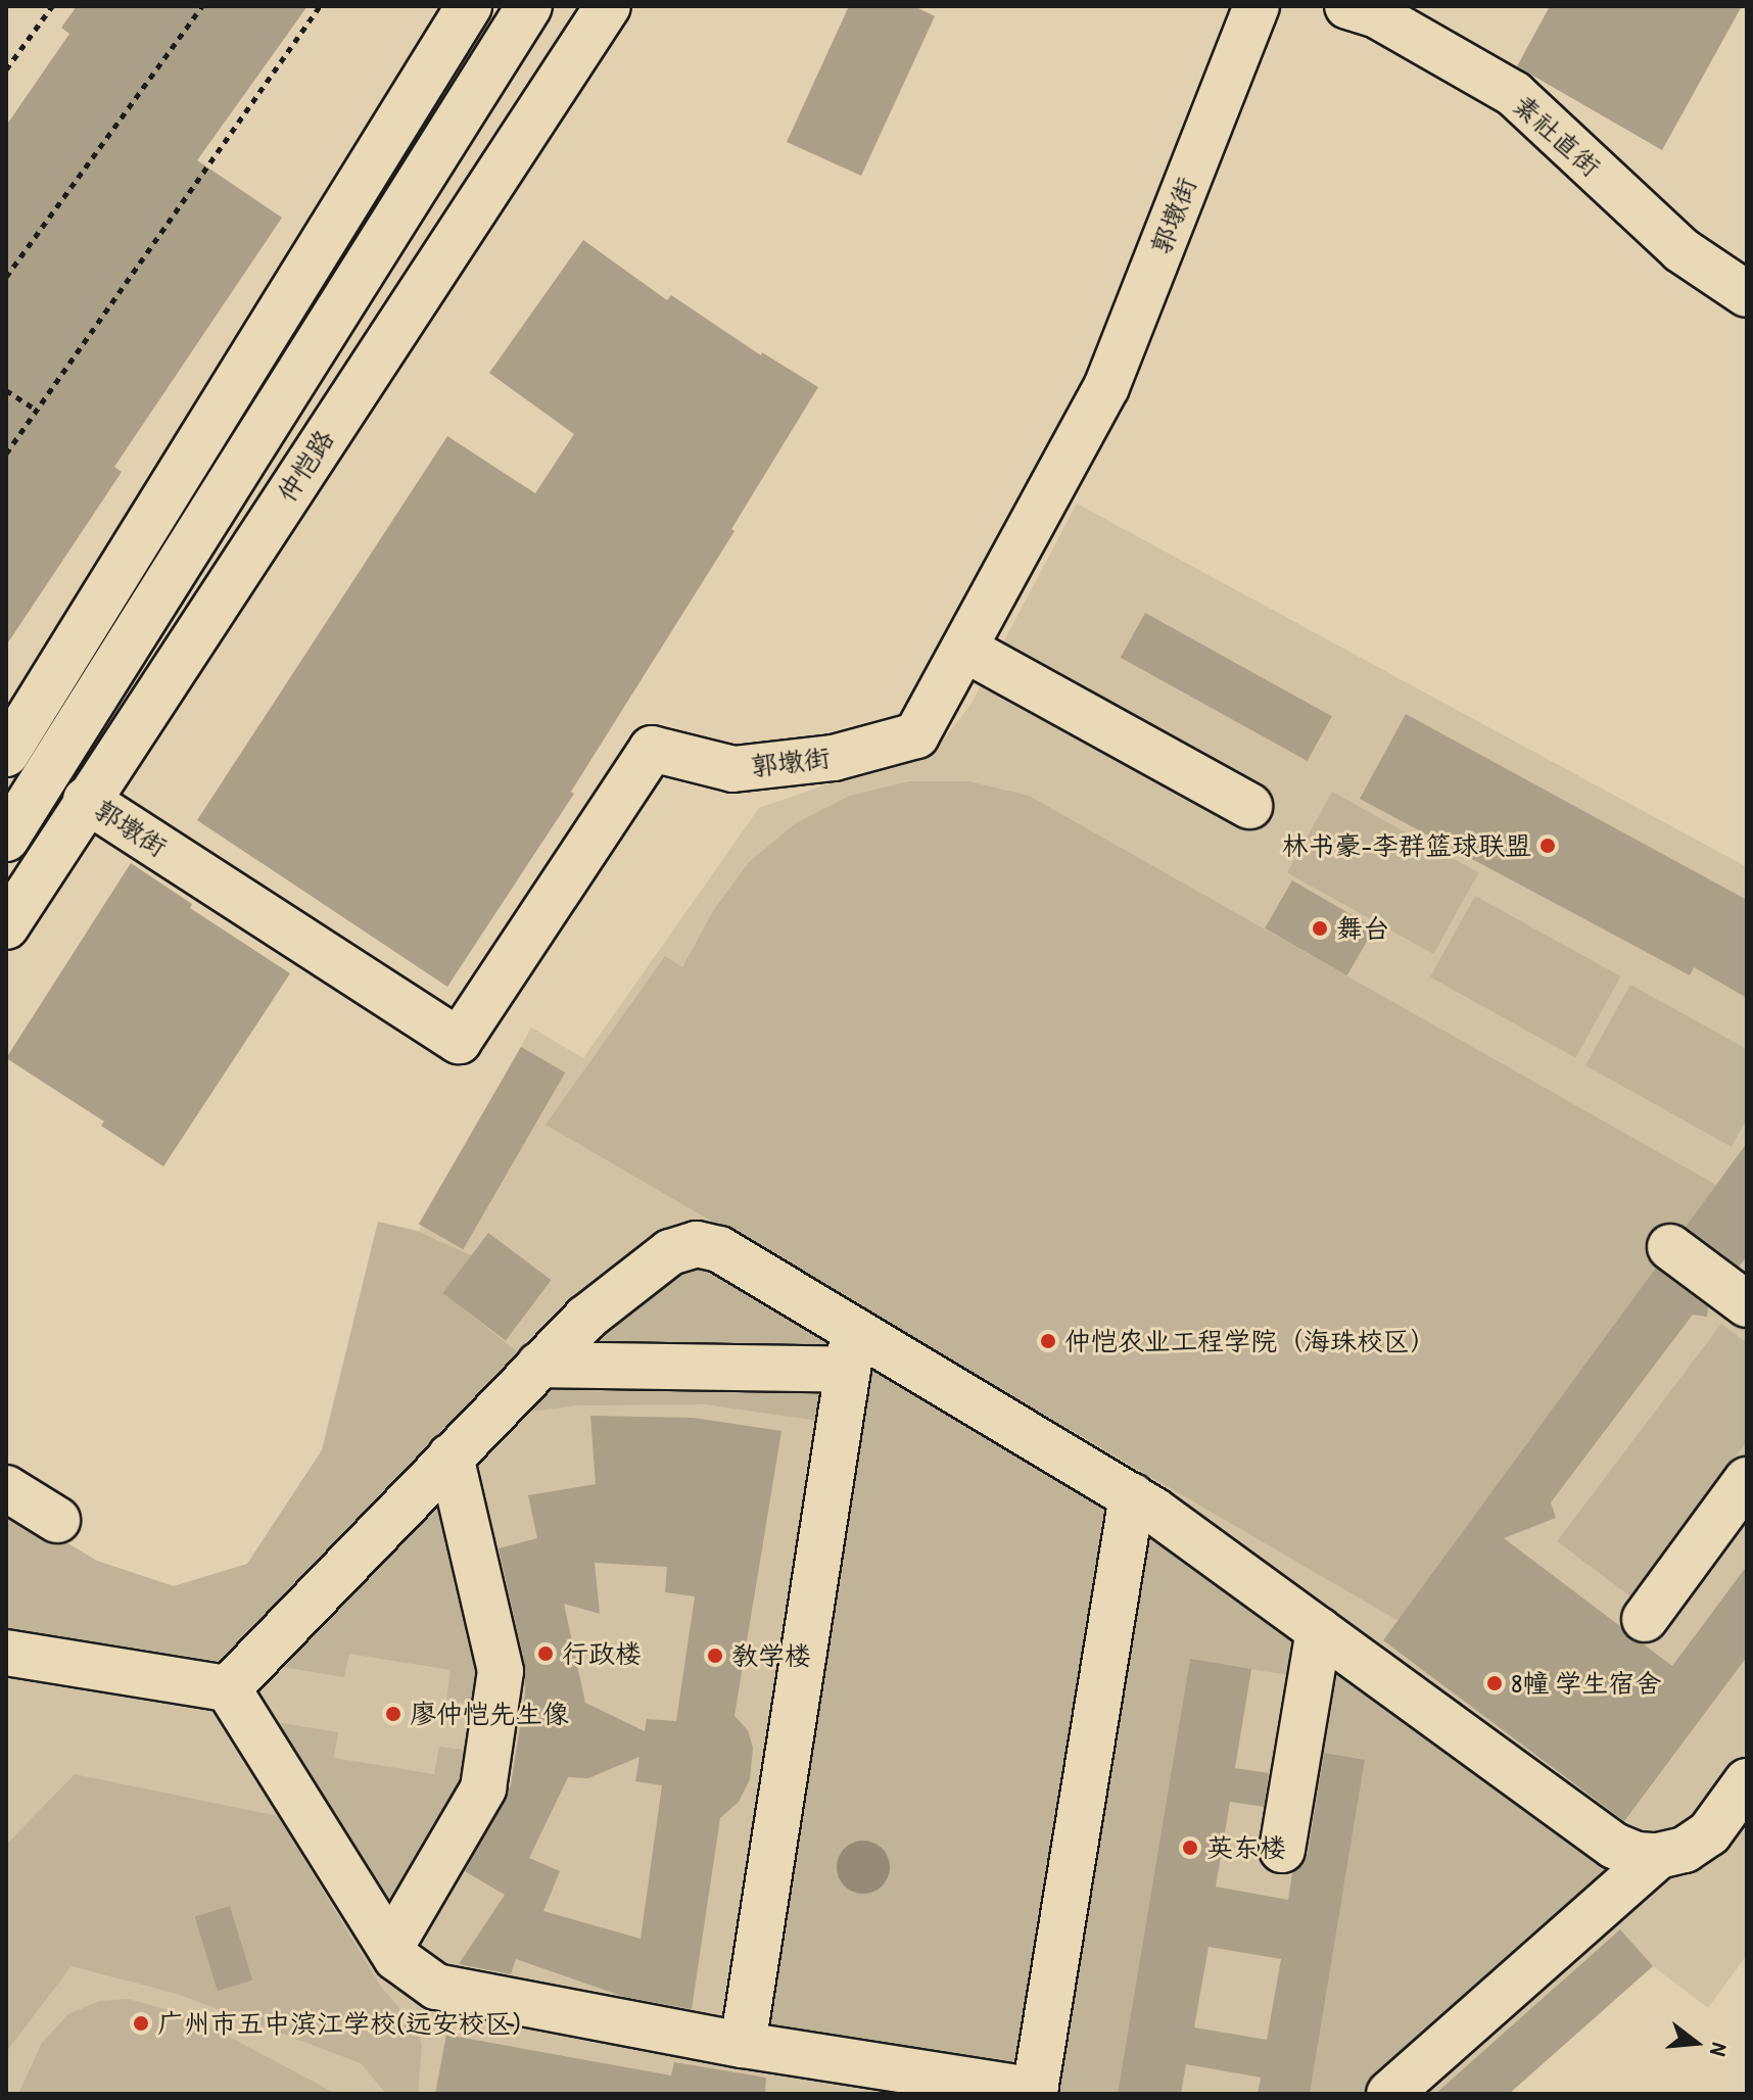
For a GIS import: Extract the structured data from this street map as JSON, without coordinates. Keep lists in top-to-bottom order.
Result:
{
  "streets": {
    "main road": ["素社直街", "郭墩街", "仲恺路"]
  },
  "crossings": [
    ["郭墩街", "仲恺路"]
  ],
  "places": [
    "林书豪-李群篮球联盟",
    "舞台",
    "仲恺农业工程学院（海珠校区）",
    "行政楼",
    "教学楼",
    "8幢 学生宿舍",
    "廖仲恺先生像",
    "英东楼",
    "广州市五中滨江学校(远安校区)"
  ],
  "north": "right"
}
